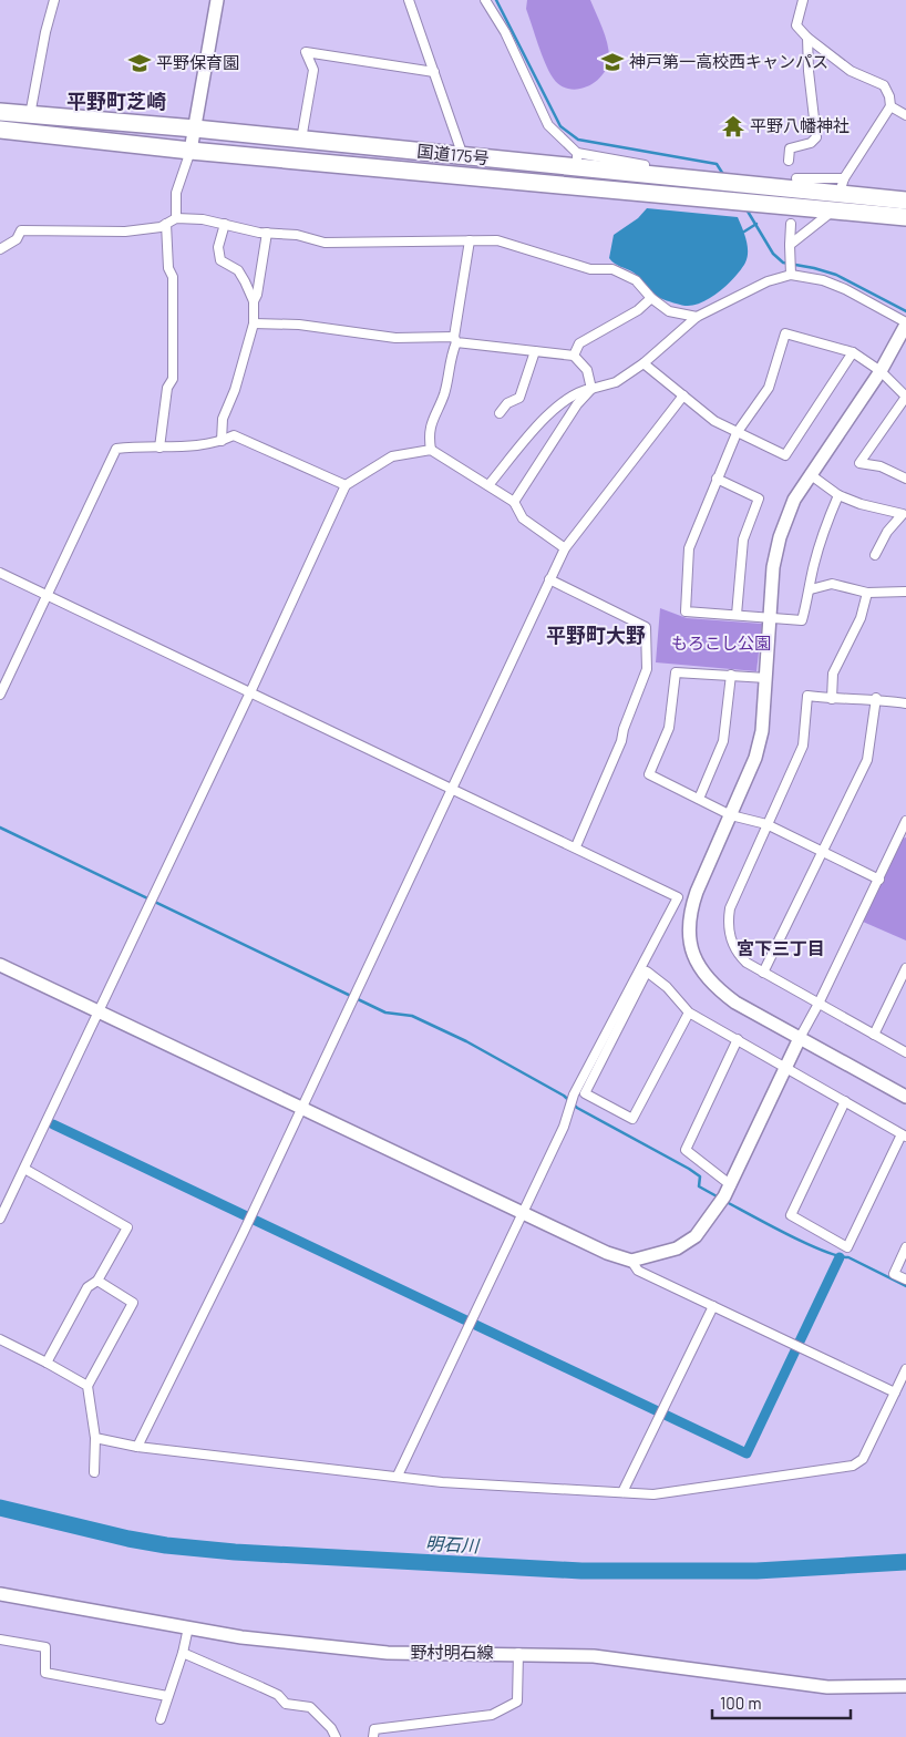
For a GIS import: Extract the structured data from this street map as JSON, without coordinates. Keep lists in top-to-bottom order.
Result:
{
  "streets": {
    "highway": ["国道175号"],
    "street": ["野村明石線"]
  },
  "districts": ["平野町芝崎", "平野町大野", "宮下三丁目"],
  "water": ["明石川"],
  "parks": ["もろこし公園"],
  "places": {
    "school or university": ["神戸第一高校西キャンパス", "平野保育園"],
    "temple": ["平野八幡神社"]
  },
  "scale_bar": "100 m"
}
